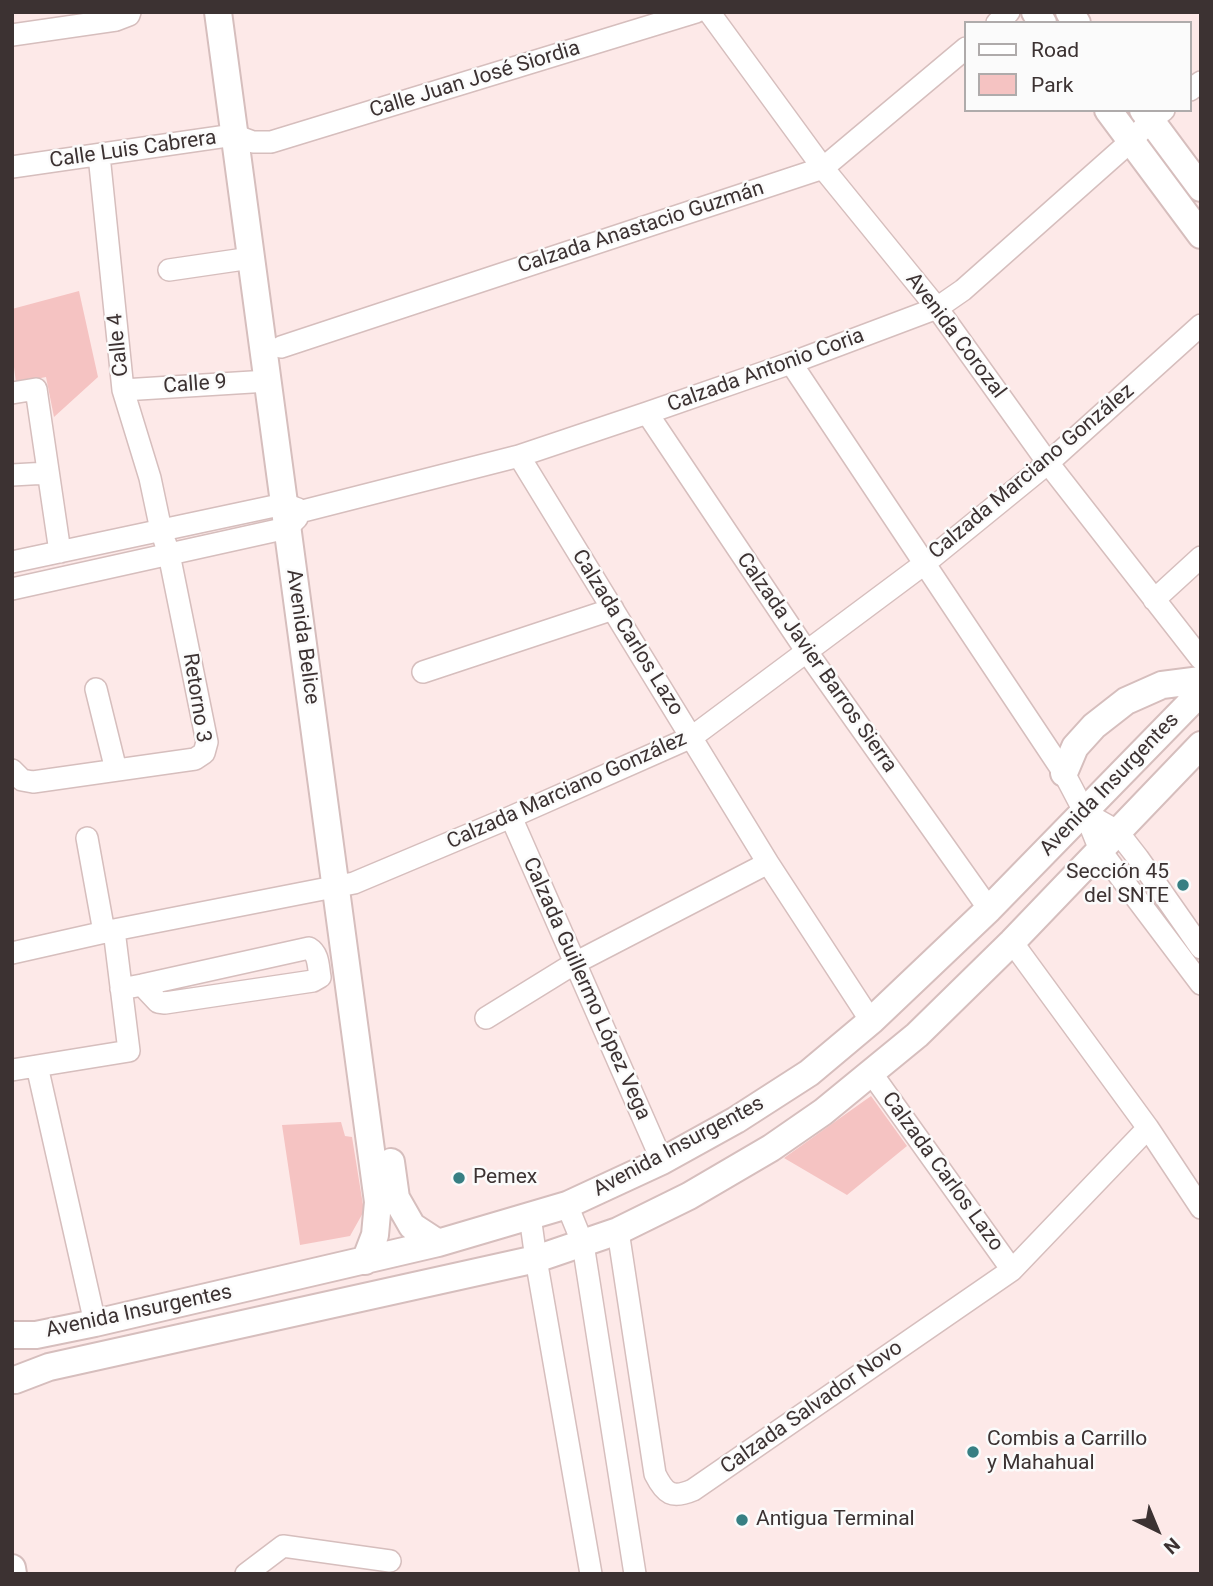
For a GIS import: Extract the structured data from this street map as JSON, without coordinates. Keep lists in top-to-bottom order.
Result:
{
  "streets": {
    "main road": ["Avenida Belice", "Avenida Insurgentes"],
    "street": [
      "Calle Juan José Siordia",
      "Calle Luis Cabrera",
      "Calzada Anastacio Guzmán",
      "Avenida Corozal",
      "Calle 4",
      "Calzada Antonio Coria",
      "Calle 9",
      "Calzada Marciano González",
      "Calzada Carlos Lazo",
      "Calzada Javier Barros Sierra",
      "Retorno 3",
      "Calzada Guillermo López Vega",
      "Calzada Salvador Novo"
    ]
  },
  "crossings": [
    ["Calle Juan José Siordia", "Calle Luis Cabrera"],
    ["Calle Juan José Siordia", "Avenida Belice"],
    ["Calle Luis Cabrera", "Calle 4"],
    ["Calle Luis Cabrera", "Avenida Belice"],
    ["Calzada Anastacio Guzmán", "Avenida Corozal"],
    ["Calzada Anastacio Guzmán", "Avenida Belice"],
    ["Avenida Corozal", "Calzada Antonio Coria"],
    ["Avenida Corozal", "Calzada Marciano González"],
    ["Calle 4", "Calle 9"],
    ["Calle 4", "Retorno 3"],
    ["Calzada Antonio Coria", "Calzada Carlos Lazo"],
    ["Calzada Antonio Coria", "Avenida Belice"],
    ["Calzada Antonio Coria", "Calzada Javier Barros Sierra"],
    ["Calle 9", "Avenida Belice"],
    ["Calzada Marciano González", "Calzada Carlos Lazo"],
    ["Calzada Marciano González", "Avenida Belice"],
    ["Calzada Marciano González", "Calzada Javier Barros Sierra"],
    ["Calzada Marciano González", "Calzada Guillermo López Vega"],
    ["Calzada Carlos Lazo", "Avenida Insurgentes"],
    ["Calzada Carlos Lazo", "Calzada Salvador Novo"],
    ["Avenida Belice", "Avenida Insurgentes"],
    ["Calzada Javier Barros Sierra", "Avenida Insurgentes"],
    ["Avenida Insurgentes", "Calzada Guillermo López Vega"],
    ["Avenida Insurgentes", "Calzada Salvador Novo"]
  ],
  "places": [
    "Sección 45 del SNTE",
    "Pemex",
    "Combis a Carrillo y Mahahual",
    "Antigua Terminal"
  ],
  "legend": ["Road", "Park"],
  "north": "bottom right"
}
